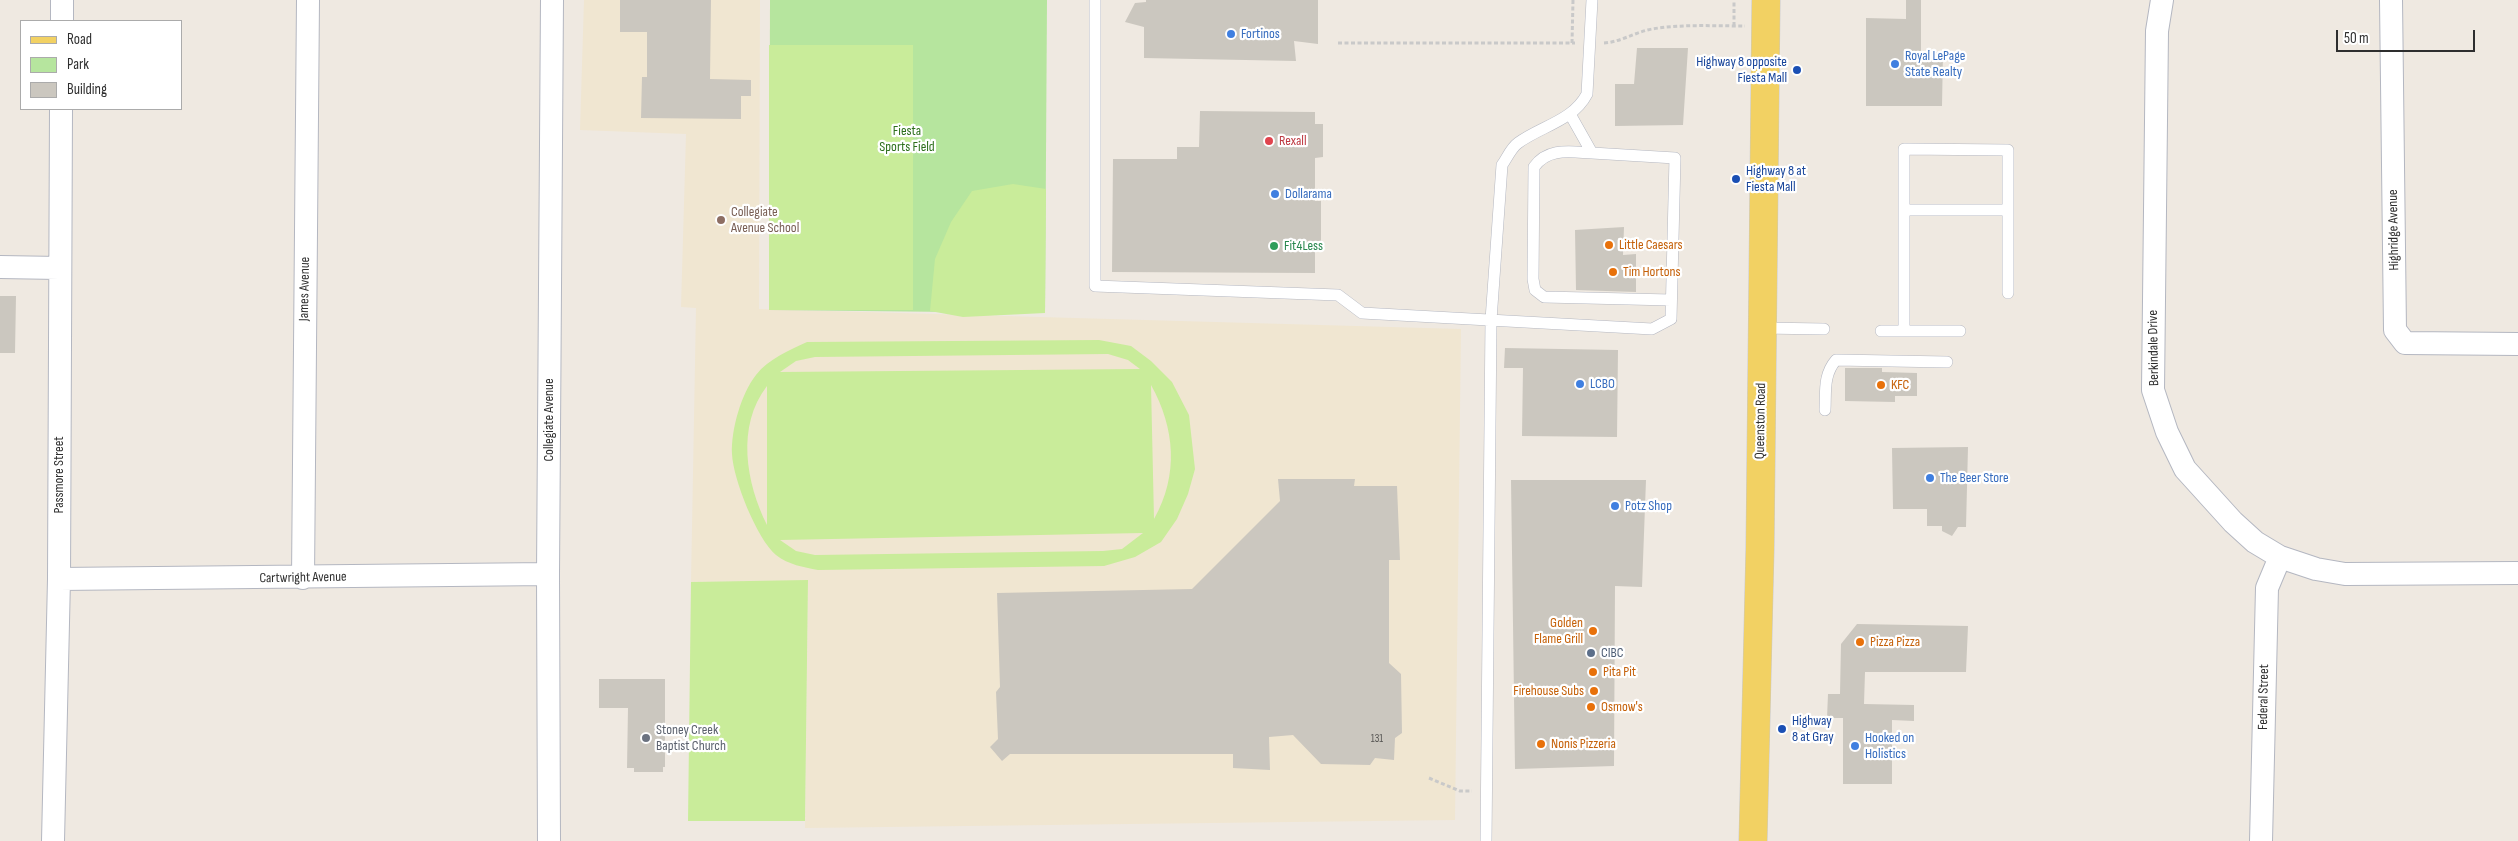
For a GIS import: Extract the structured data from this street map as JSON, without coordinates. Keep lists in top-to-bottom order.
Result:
{
  "streets": {
    "main road": ["Queenston Road"],
    "street": [
      "Highridge Avenue",
      "James Avenue",
      "Berkindale Drive",
      "Collegiate Avenue",
      "Passmore Street",
      "Cartwright Avenue",
      "Federal Street"
    ]
  },
  "crossings": [
    ["James Avenue", "Cartwright Avenue"],
    ["Berkindale Drive", "Federal Street"],
    ["Collegiate Avenue", "Cartwright Avenue"],
    ["Passmore Street", "Cartwright Avenue"]
  ],
  "parks": ["Fiesta Sports Field"],
  "places": [
    "Fortinos",
    "Royal LePage State Realty",
    "Highway 8 opposite Fiesta Mall",
    "Rexall",
    "Highway 8 at Fiesta Mall",
    "Dollarama",
    "Collegiate Avenue School",
    "Little Caesars",
    "Fit4Less",
    "Tim Hortons",
    "LCBO",
    "KFC",
    "The Beer Store",
    "Potz Shop",
    "Golden Flame Grill",
    "Pizza Pizza",
    "CIBC",
    "Pita Pit",
    "Firehouse Subs",
    "Osmow's",
    "Highway 8 at Gray",
    "Stoney Creek Baptist Church",
    "Nonis Pizzeria",
    "Hooked on Holistics"
  ],
  "house_numbers": ["131"],
  "legend": ["Road", "Park", "Building"],
  "scale_bar": "50 m"
}
